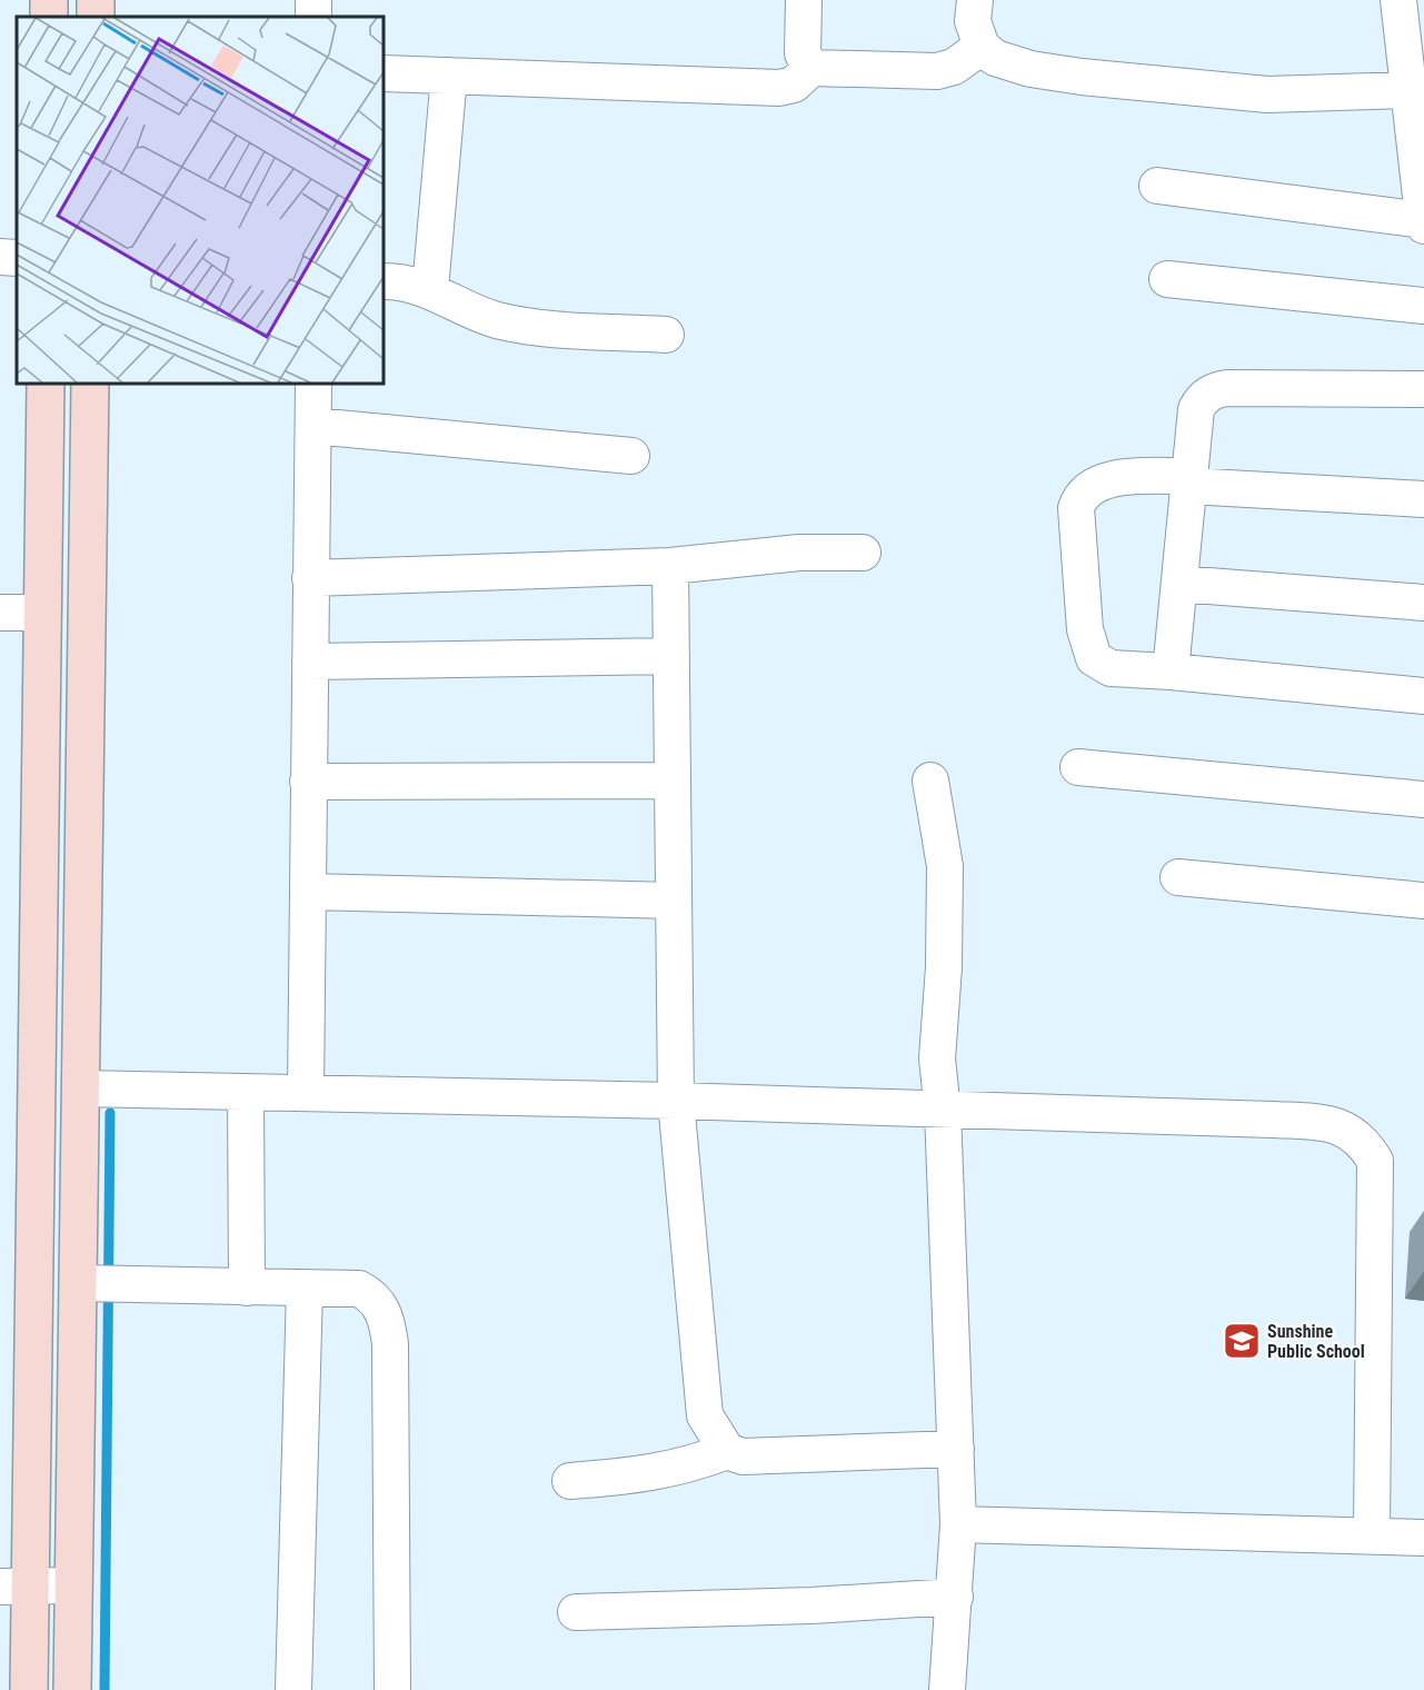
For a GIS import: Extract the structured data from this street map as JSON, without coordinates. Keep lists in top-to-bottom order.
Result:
{
  "places": {
    "school or university": ["Sunshine Public School"]
  }
}
